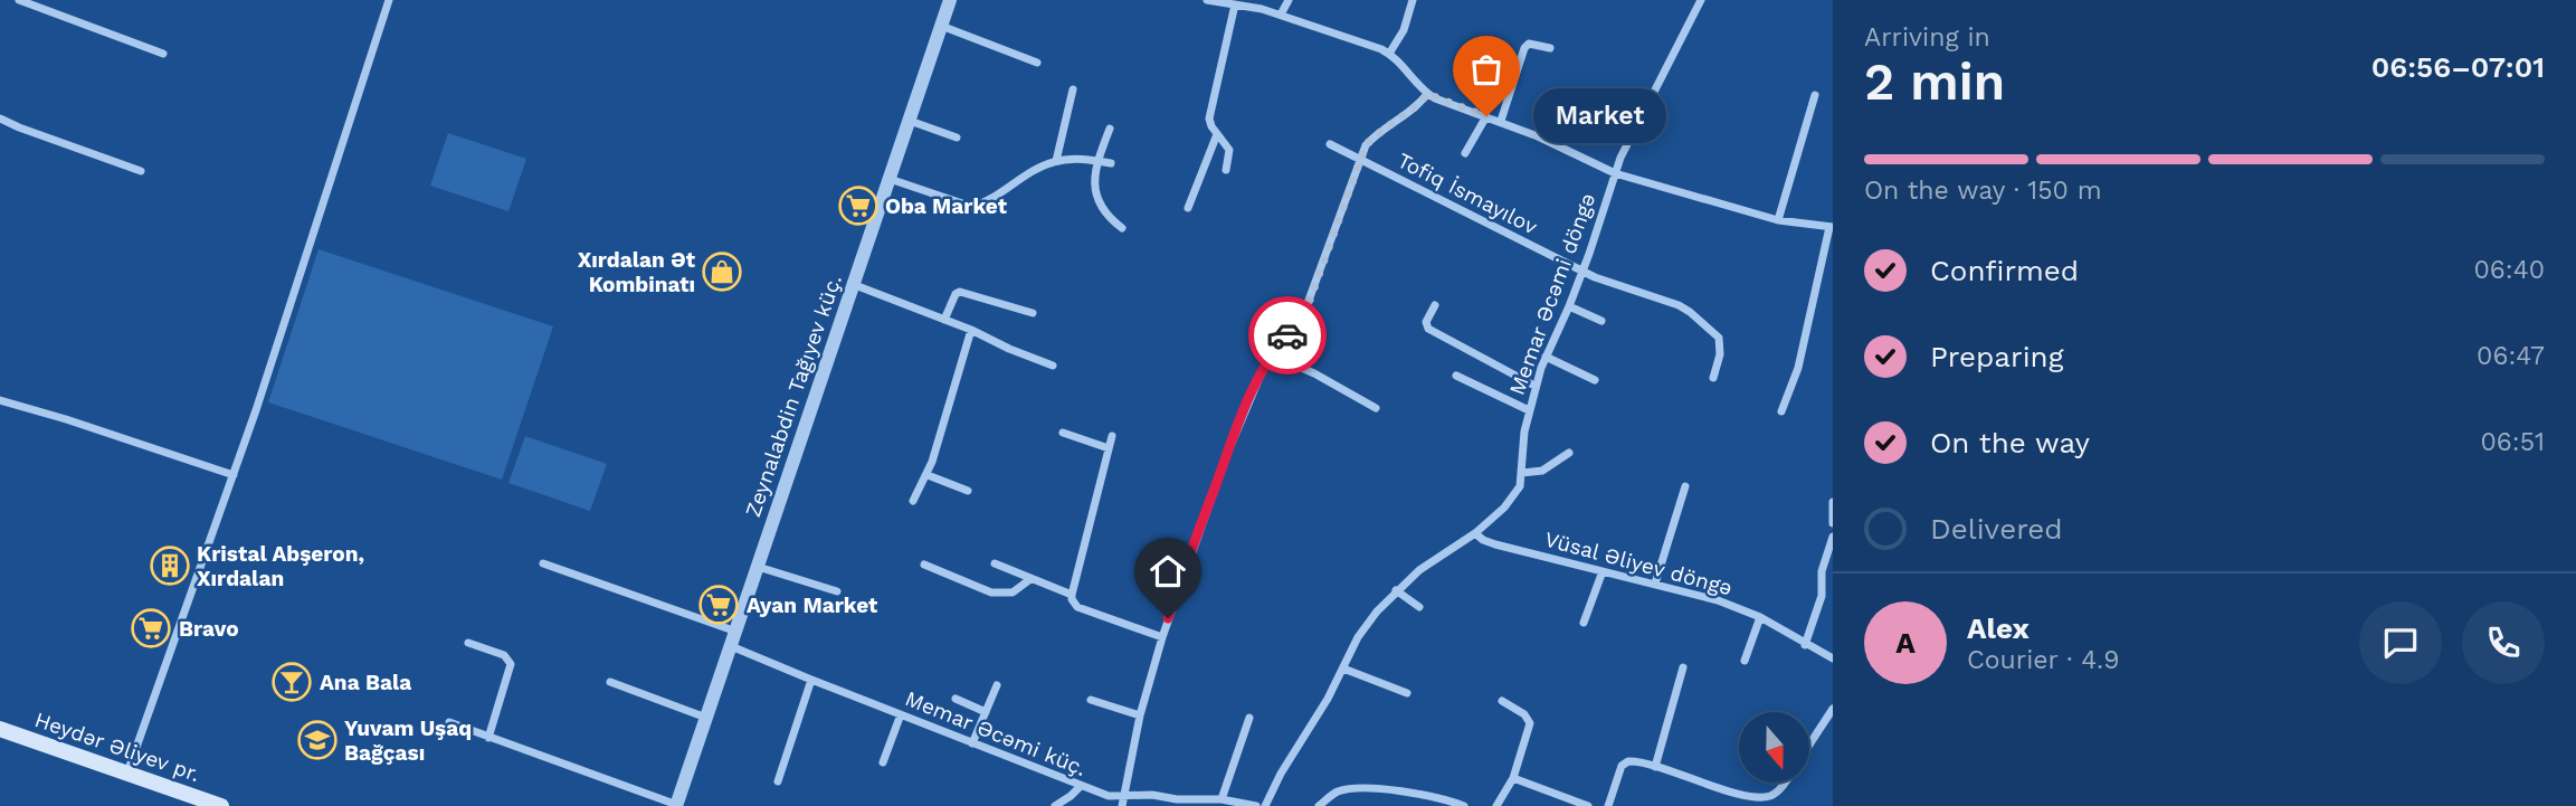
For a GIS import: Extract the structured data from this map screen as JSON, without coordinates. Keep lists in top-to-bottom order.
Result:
{
  "streets": {
    "main road": ["Heydər Əliyev pr."],
    "street": [
      "Tofiq İsmayılov",
      "Memar Əcəmi döngə",
      "Zeynalabdin Tağıyev küç.",
      "Vüsal Əliyev döngə",
      "Memar Əcəmi küç."
    ]
  },
  "crossings": [
    ["Tofiq İsmayılov", "Memar Əcəmi döngə"],
    ["Memar Əcəmi döngə", "Vüsal Əliyev döngə"],
    ["Zeynalabdin Tağıyev küç.", "Memar Əcəmi küç."]
  ],
  "places": {
    "other": ["Market"],
    "supermarket": ["Oba Market", "Ayan Market", "Bravo"],
    "shop": ["Xırdalan Ət Kombinatı"],
    "building": ["Kristal Abşeron, Xırdalan"],
    "bar": ["Ana Bala"],
    "school or university": ["Yuvam Uşaq Bağçası"]
  },
  "north": "bottom",
  "page": {
    "heading": ["2 min", "Arriving in", "06:56–07:01"],
    "panel": ["Alex", "Courier · 4.9"],
    "bubble": "Market",
    "bar": "On the way · 150 m",
    "list": [
      ["Confirmed", "06:40"],
      ["Preparing", "06:47"],
      ["On the way", "06:51"],
      "Delivered"
    ],
    "round": "A"
  }
}
